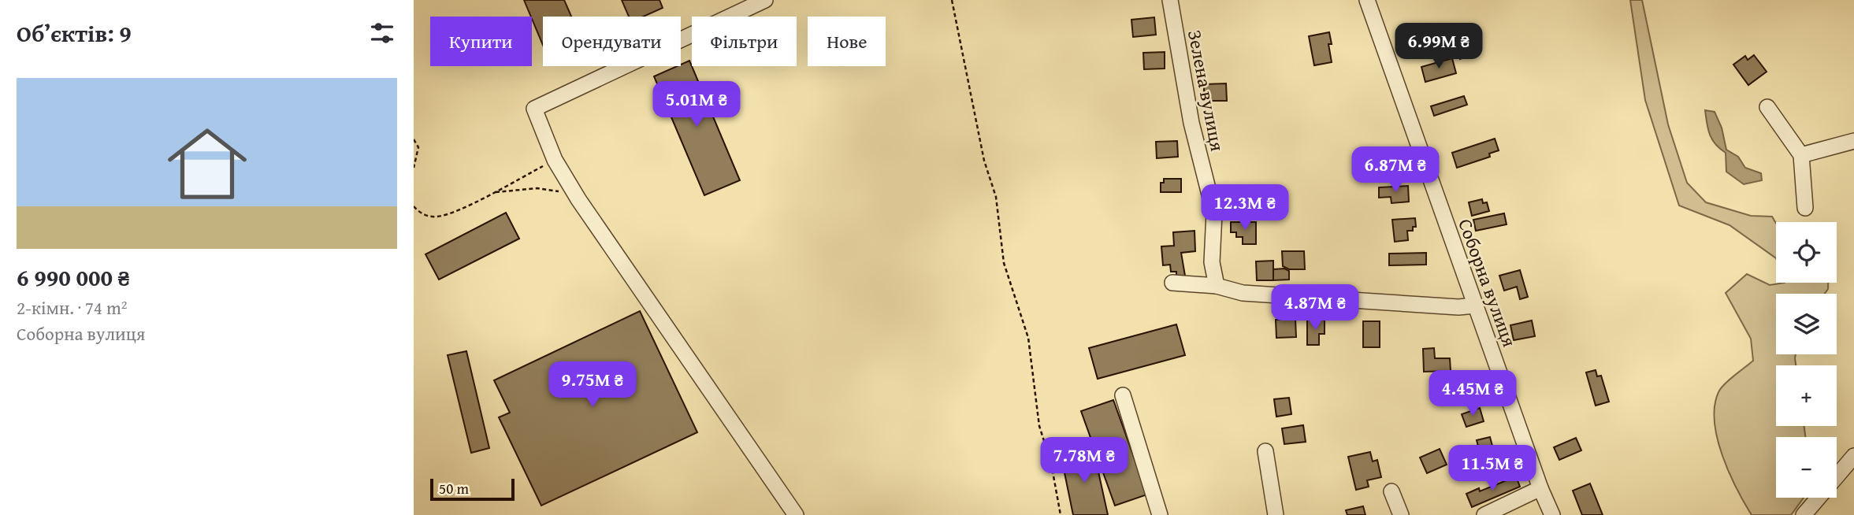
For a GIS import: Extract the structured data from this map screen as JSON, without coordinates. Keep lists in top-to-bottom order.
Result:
{
  "streets": {
    "street": ["Зелена вулиця", "Соборна вулиця"]
  },
  "scale_bar": "50 m",
  "page": {
    "heading": "Об’єктів: 9",
    "chip": [
      "Купити",
      "Орендувати",
      "Фільтри",
      "Нове"
    ],
    "price": [
      "6.99M ₴",
      "5.01M ₴",
      "6.87M ₴",
      "12.3M ₴",
      "4.87M ₴",
      "9.75M ₴",
      "4.45M ₴",
      "7.78M ₴",
      "11.5M ₴"
    ],
    "list": [
      {
        "name": "6 990 000 ₴",
        "note": "2-кімн. · 74 m² · Соборна вулиця"
      }
    ],
    "map_buttons": ["+", "−"],
    "scale": "50 m"
  }
}
